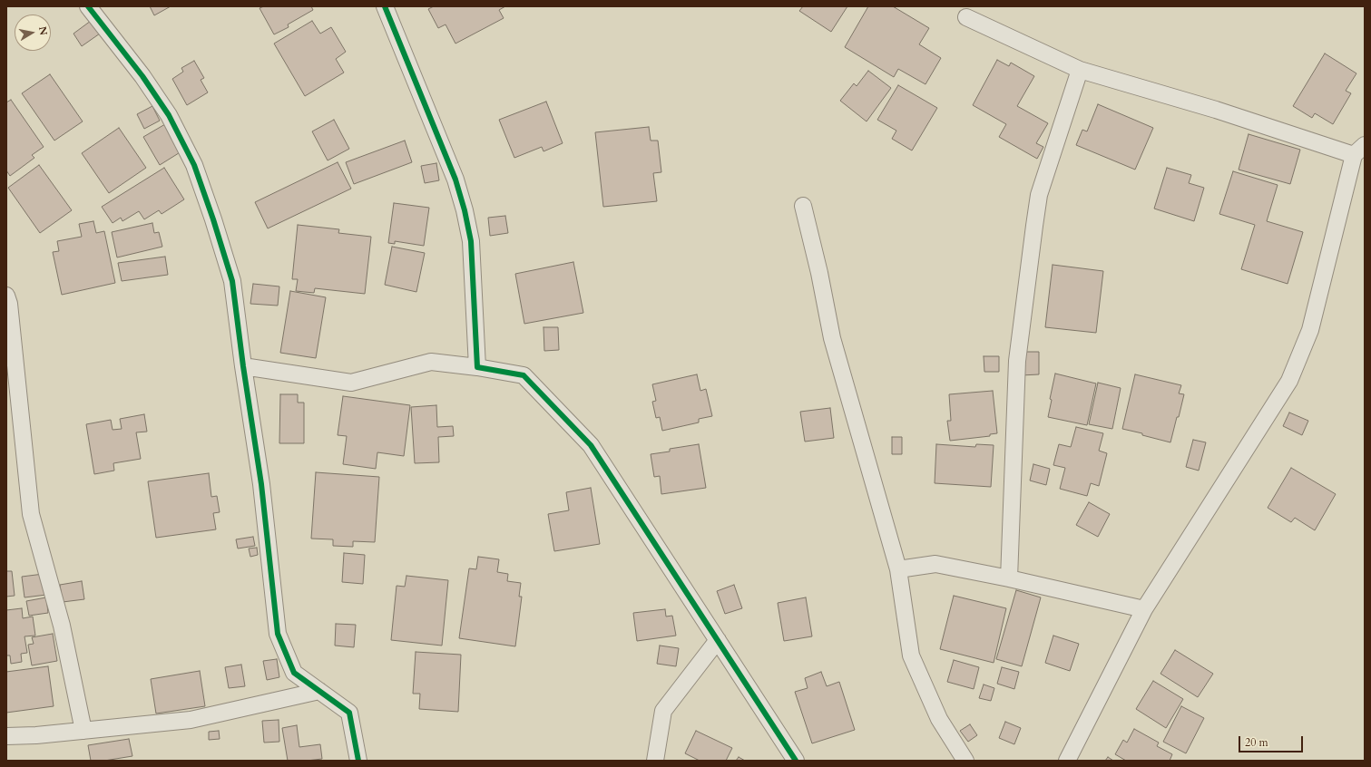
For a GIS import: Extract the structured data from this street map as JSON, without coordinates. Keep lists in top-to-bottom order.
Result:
{
  "scale_bar": "20 m",
  "north": "right"
}
